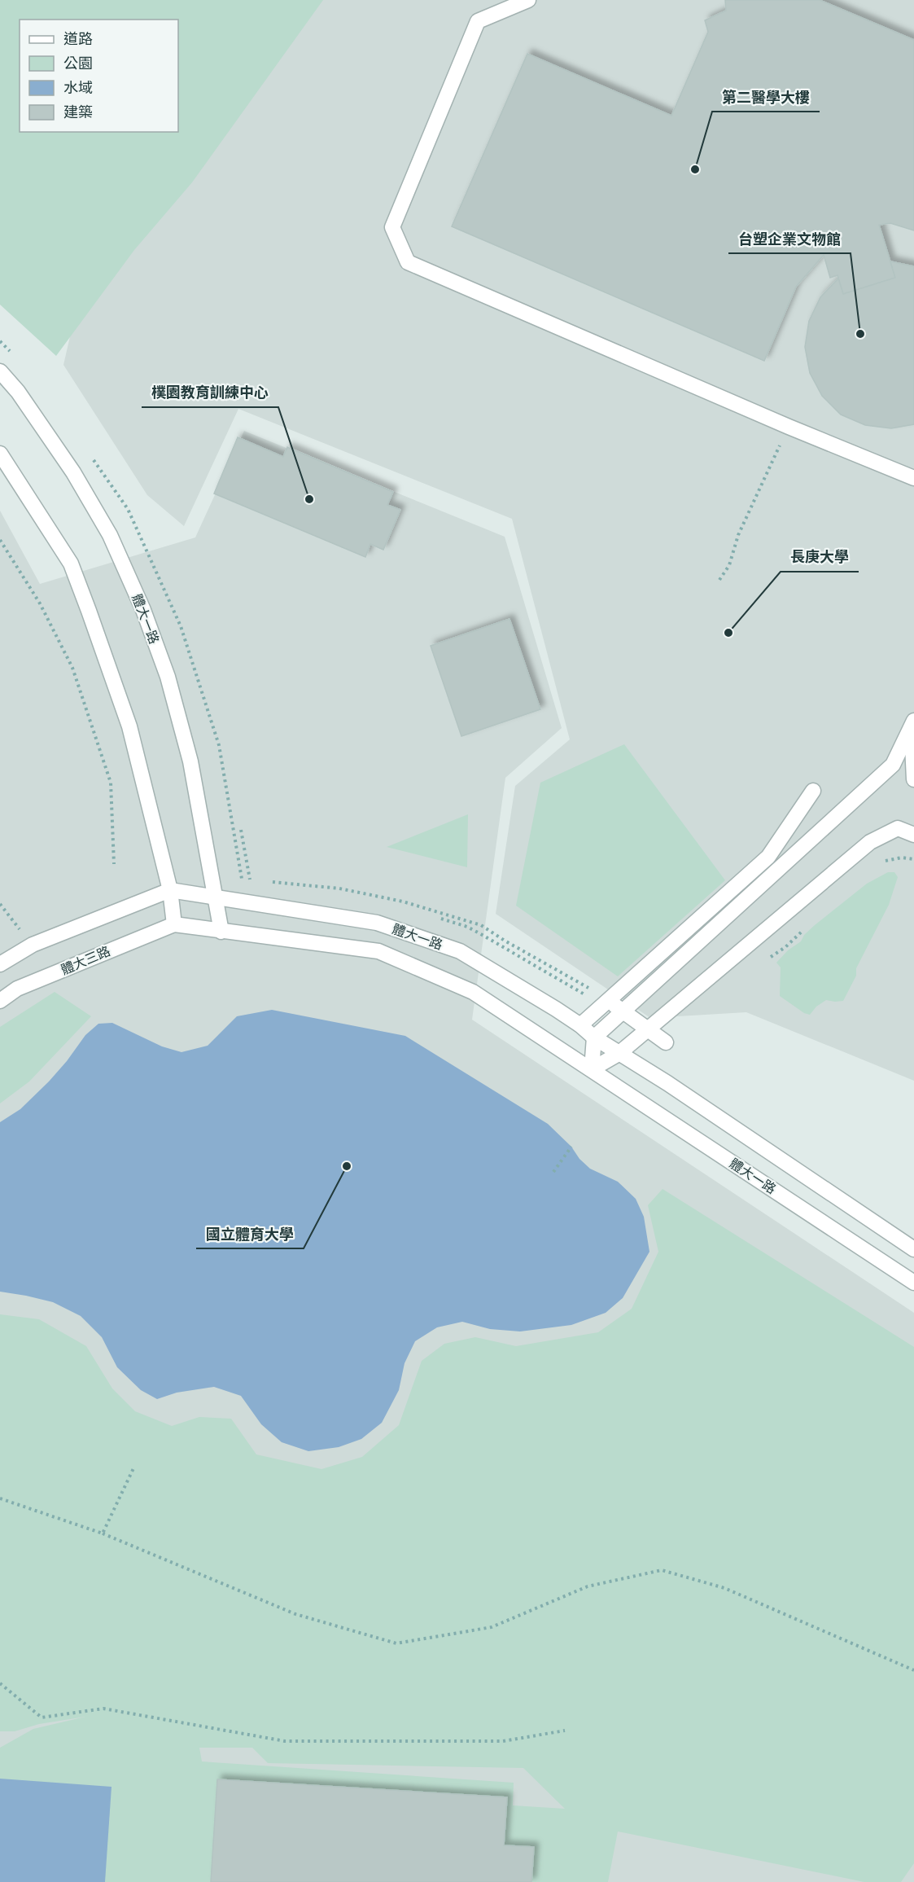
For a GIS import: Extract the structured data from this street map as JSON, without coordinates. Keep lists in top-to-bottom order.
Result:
{
  "streets": {
    "street": ["體大一路", "體大三路"]
  },
  "crossings": [
    ["體大一路", "體大三路"]
  ],
  "places": [
    "第二醫學大樓",
    "台塑企業文物館",
    "樸園教育訓練中心",
    "長庚大學",
    "國立體育大學"
  ],
  "legend": [
    "道路",
    "公園",
    "水域",
    "建築"
  ]
}
